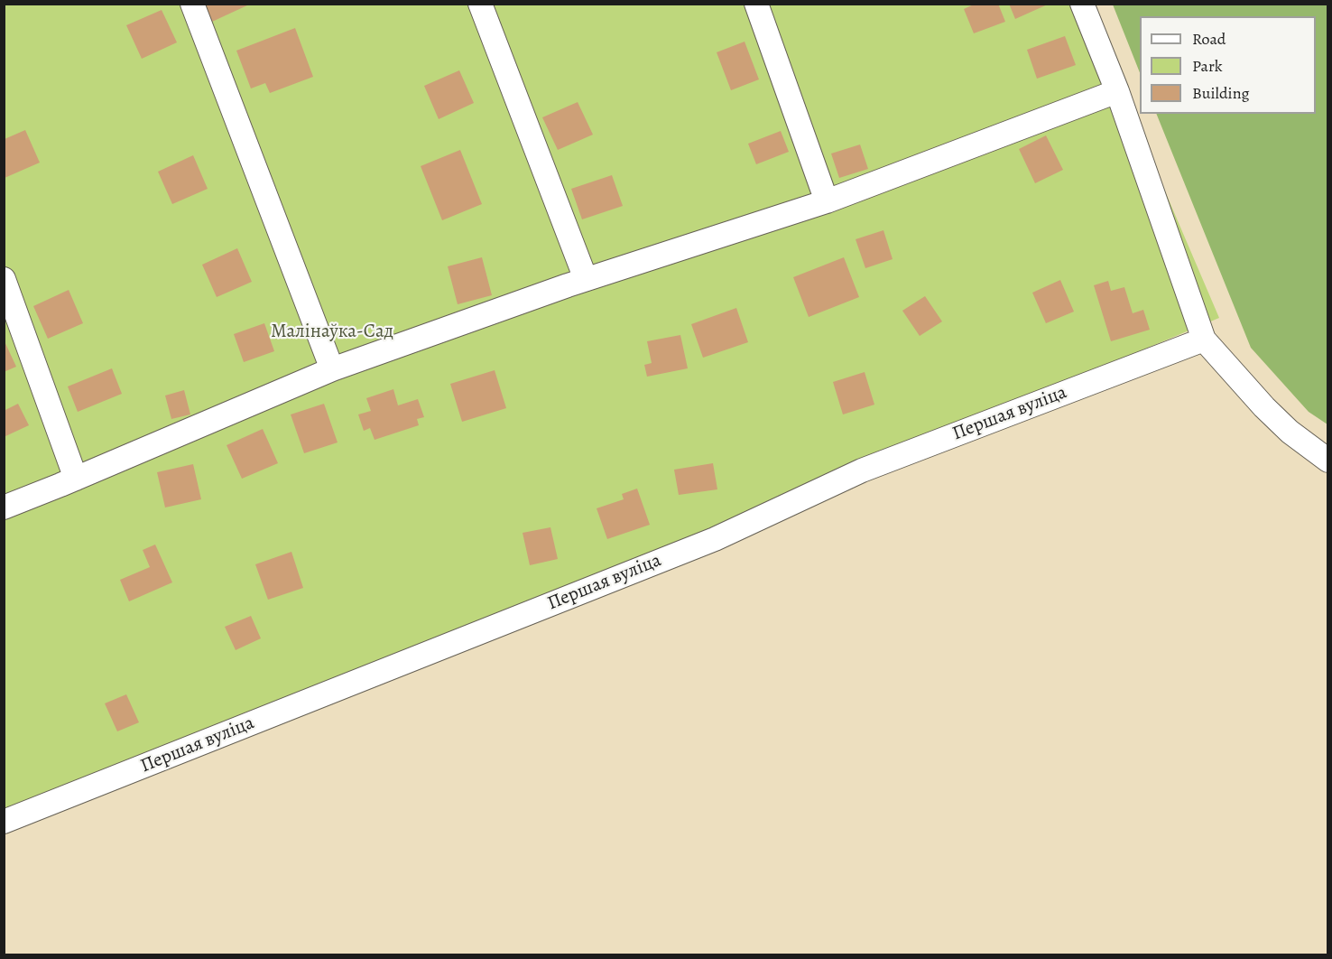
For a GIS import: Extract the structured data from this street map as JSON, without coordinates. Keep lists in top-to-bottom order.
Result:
{
  "streets": {
    "street": ["Першая вуліца"]
  },
  "parks": ["Малінаўка-Сад"],
  "legend": ["Road", "Park", "Building"]
}
